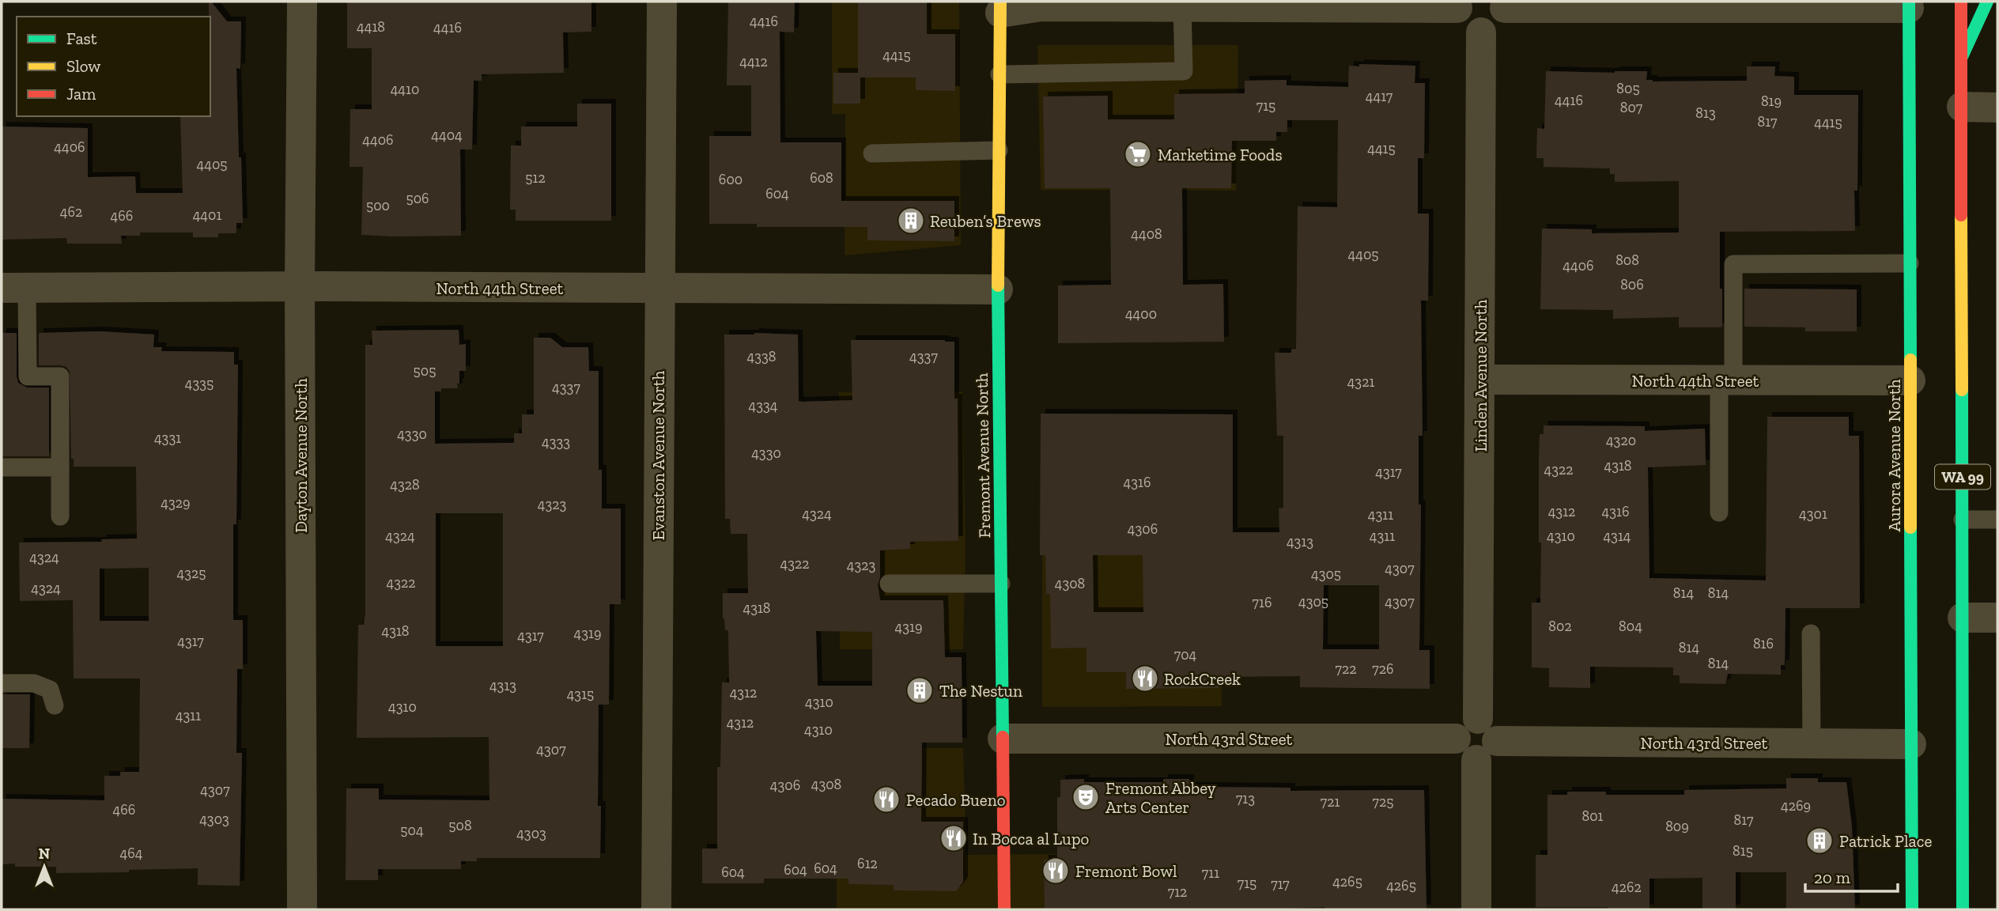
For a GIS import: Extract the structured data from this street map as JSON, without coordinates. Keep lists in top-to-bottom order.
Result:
{
  "streets": {
    "main road": ["Fremont Avenue North", "Aurora Avenue North", "WA 99"],
    "street": [
      "North 44th Street",
      "Linden Avenue North",
      "Dayton Avenue North",
      "Evanston Avenue North",
      "North 43rd Street"
    ]
  },
  "crossings": [
    ["North 44th Street", "Linden Avenue North"],
    ["North 44th Street", "Dayton Avenue North"],
    ["North 44th Street", "Evanston Avenue North"],
    ["North 44th Street", "Fremont Avenue North"],
    ["North 44th Street", "Aurora Avenue North"],
    ["Linden Avenue North", "North 43rd Street"],
    ["Fremont Avenue North", "North 43rd Street"],
    ["Aurora Avenue North", "North 43rd Street"]
  ],
  "places": {
    "supermarket": ["Marketime Foods"],
    "building": ["Reuben’s Brews", "The Nestun", "Patrick Place"],
    "restaurant": [
      "RockCreek",
      "Pecado Bueno",
      "In Bocca al Lupo",
      "Fremont Bowl"
    ],
    "theatre": ["Fremont Abbey Arts Center"]
  },
  "house_numbers": [
    "4416",
    "4418",
    "4416",
    "4415",
    "4412",
    "805",
    "4410",
    "4417",
    "4416",
    "819",
    "715",
    "807",
    "813",
    "817",
    "4415",
    "4404",
    "4406",
    "4406",
    "4415",
    "4405",
    "512",
    "608",
    "600",
    "604",
    "506",
    "500",
    "462",
    "4401",
    "466",
    "4408",
    "4405",
    "808",
    "4406",
    "806",
    "4400",
    "4338",
    "4337",
    "505",
    "4321",
    "4335",
    "4337",
    "4334",
    "4330",
    "4331",
    "4320",
    "4333",
    "4330",
    "4318",
    "4322",
    "4317",
    "4316",
    "4328",
    "4329",
    "4323",
    "4312",
    "4316",
    "4324",
    "4301",
    "4311",
    "4306",
    "4324",
    "4311",
    "4310",
    "4314",
    "4313",
    "4324",
    "4322",
    "4323",
    "4307",
    "4325",
    "4305",
    "4322",
    "4308",
    "4324",
    "814",
    "814",
    "4305",
    "4307",
    "716",
    "4318",
    "802",
    "804",
    "4319",
    "4318",
    "4319",
    "4317",
    "4317",
    "816",
    "814",
    "704",
    "814",
    "722",
    "726",
    "4313",
    "4312",
    "4315",
    "4310",
    "4310",
    "4311",
    "4312",
    "4310",
    "4307",
    "4308",
    "4306",
    "4307",
    "713",
    "721",
    "725",
    "4269",
    "466",
    "801",
    "4303",
    "817",
    "508",
    "809",
    "504",
    "4303",
    "815",
    "464",
    "612",
    "604",
    "604",
    "604",
    "711",
    "4265",
    "715",
    "717",
    "4265",
    "4262",
    "712"
  ],
  "legend": ["Fast", "Slow", "Jam"],
  "scale_bar": "20 m",
  "north": "top"
}
